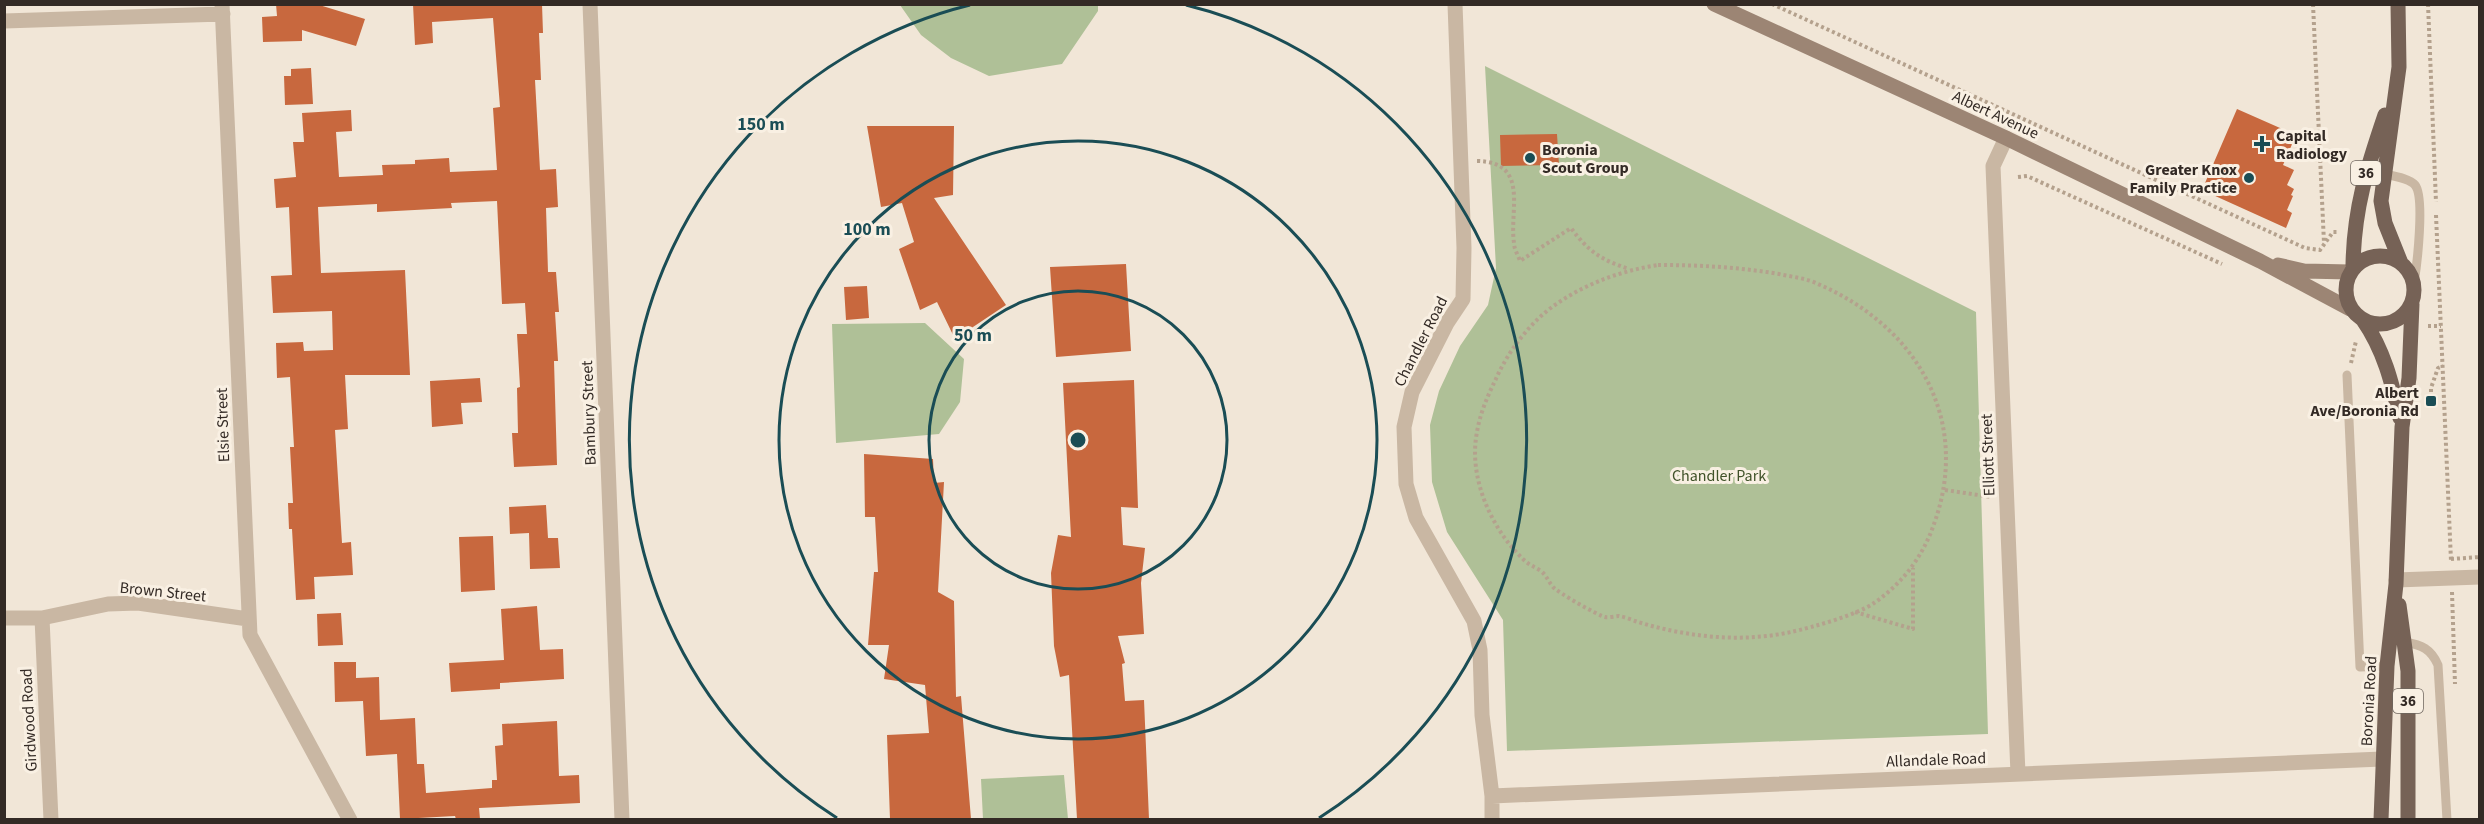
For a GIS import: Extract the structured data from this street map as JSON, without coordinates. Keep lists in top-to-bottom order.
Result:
{
  "streets": {
    "main road": ["Albert Avenue", "36", "Boronia Road"],
    "street": [
      "Chandler Road",
      "Bambury Street",
      "Elsie Street",
      "Elliott Street",
      "Brown Street",
      "Girdwood Road",
      "Allandale Road"
    ]
  },
  "crossings": [
    ["Albert Avenue", "36"],
    ["Albert Avenue", "Elliott Street"],
    ["Albert Avenue", "Boronia Road"],
    ["36", "Boronia Road"],
    ["Chandler Road", "Allandale Road"],
    ["Elsie Street", "Brown Street"],
    ["Elliott Street", "Allandale Road"],
    ["Brown Street", "Girdwood Road"],
    ["Boronia Road", "Allandale Road"]
  ],
  "parks": ["Chandler Park"],
  "places": {
    "health": ["Capital Radiology"],
    "other": ["Boronia Scout Group", "Greater Knox Family Practice"],
    "transit": ["Albert Ave/Boronia Rd"]
  },
  "rings": ["150 m", "100 m", "50 m"]
}
